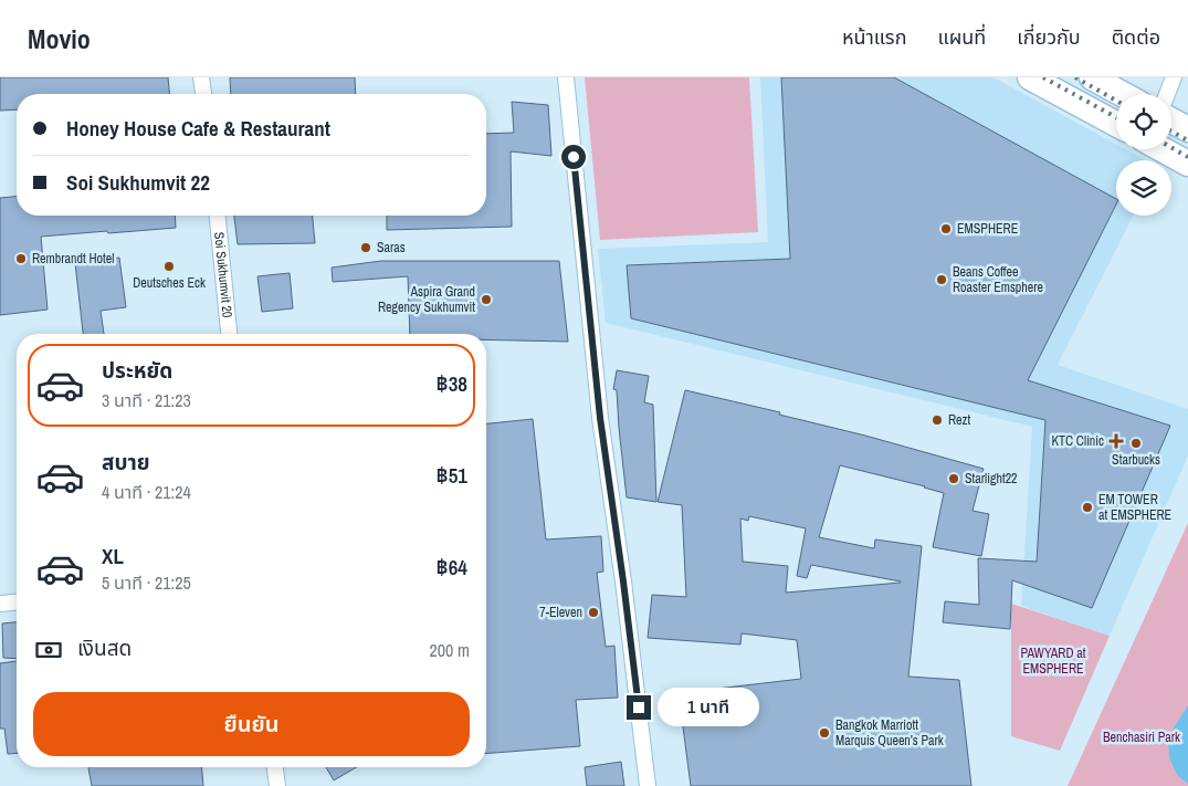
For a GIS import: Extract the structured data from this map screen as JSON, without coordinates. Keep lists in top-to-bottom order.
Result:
{
  "streets": {
    "street": ["Soi Sukhumvit 20"]
  },
  "parks": ["PAWYARD at EMSPHERE", "Benchasiri Park"],
  "places": {
    "other": [
      "EMSPHERE",
      "Saras",
      "Rembrandt Hotel",
      "Deutsches Eck",
      "Beans Coffee Roaster Emsphere",
      "Aspira Grand Regency Sukhumvit",
      "Rezt",
      "Starbucks",
      "Starlight22",
      "EM TOWER at EMSPHERE",
      "7-Eleven",
      "Bangkok Marriott Marquis Queen’s Park"
    ],
    "health": ["KTC Clinic"]
  },
  "page": {
    "header": "Movio",
    "nav": [
      "หน้าแรก",
      "แผนที่",
      "เกี่ยวกับ",
      "ติดต่อ"
    ],
    "banner": ["Honey House Cafe & Restaurant", "Soi Sukhumvit 22"],
    "list": [
      {
        "name": "ประหยัด",
        "note": "3 นาที · 21:23",
        "value": "฿38"
      },
      {
        "name": "สบาย",
        "note": "4 นาที · 21:24",
        "value": "฿51"
      },
      {
        "name": "XL",
        "note": "5 นาที · 21:25",
        "value": "฿64"
      }
    ],
    "pay": ["เงินสด", "200 m"],
    "buttons": "ยืนยัน",
    "bubble": "1 นาที"
  }
}
